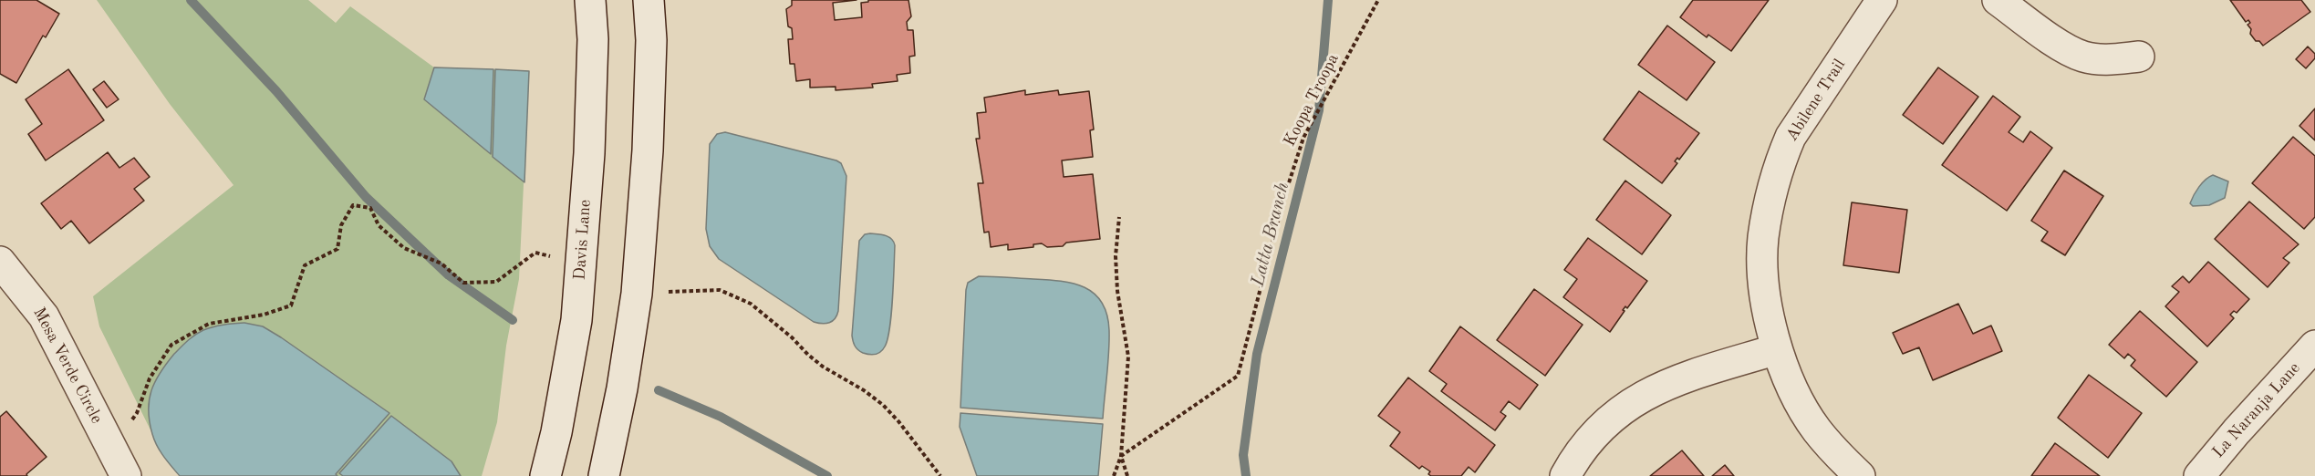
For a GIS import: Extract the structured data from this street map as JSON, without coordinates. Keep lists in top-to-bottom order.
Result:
{
  "streets": {
    "street": [
      "Abilene Trail",
      "Davis Lane",
      "Mesa Verde Circle",
      "La Naranja Lane"
    ],
    "path": ["Koopa Troopa"]
  },
  "water": ["Latta Branch"]
}
